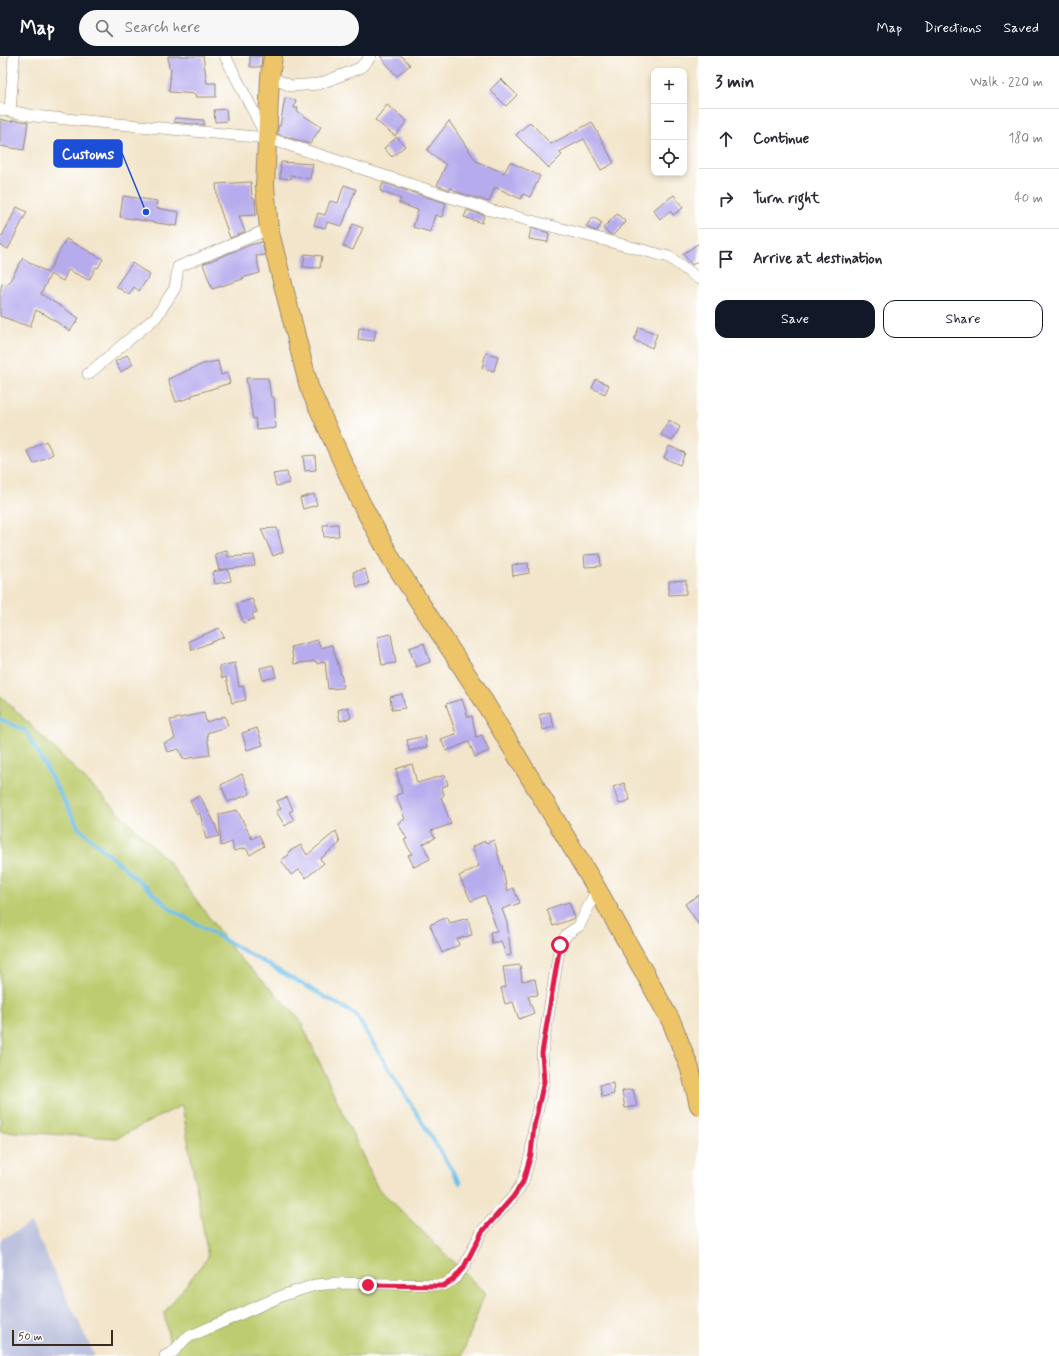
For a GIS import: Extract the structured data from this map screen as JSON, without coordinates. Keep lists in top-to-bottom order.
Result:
{
  "places": ["Customs"],
  "scale_bar": "50 m",
  "page": {
    "header": "Map",
    "search": "Search here",
    "nav": ["Map", "Directions", "Saved"],
    "heading": ["3 min", "Walk · 220 m"],
    "map_buttons": ["+", "−"],
    "list": [
      ["Continue", "180 m"],
      ["Turn right", "40 m"],
      "Arrive at destination"
    ],
    "buttons": ["Save", "Share"],
    "scale": "50 m"
  }
}
